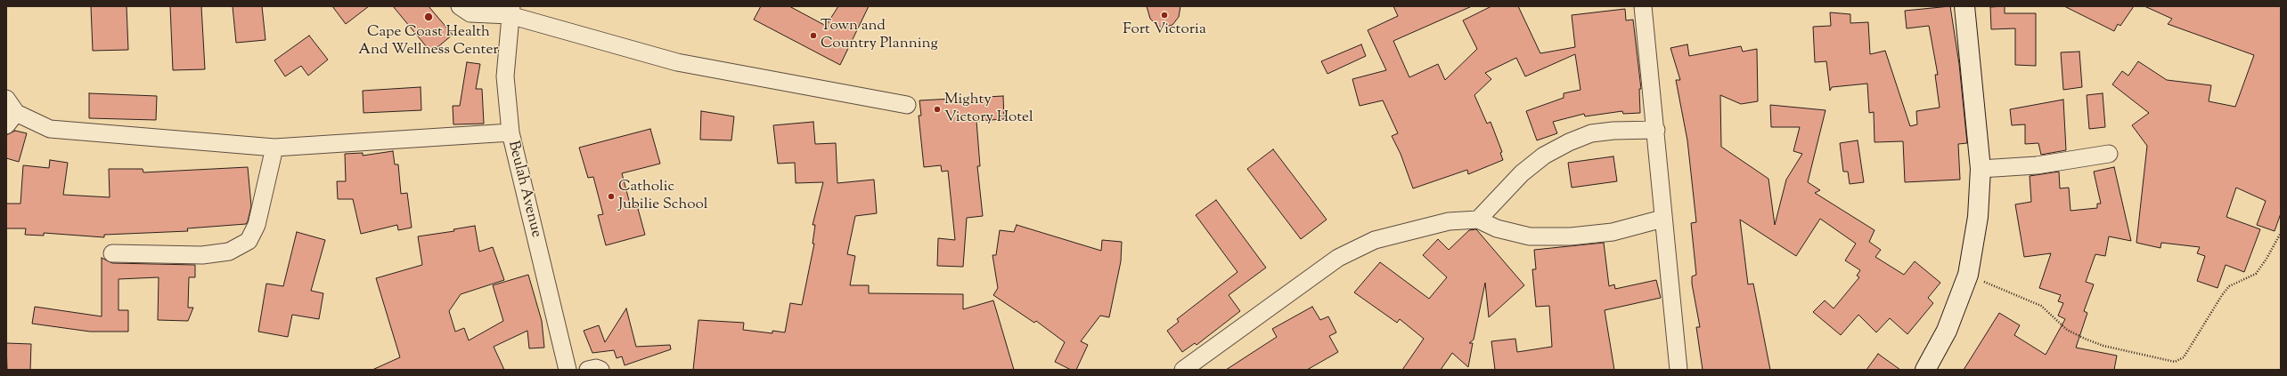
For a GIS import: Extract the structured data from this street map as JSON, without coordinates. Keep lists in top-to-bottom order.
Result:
{
  "streets": {
    "street": ["Beulah Avenue"]
  },
  "places": [
    "Fort Victoria",
    "Cape Coast Health And Wellness Center",
    "Town and Country Planning",
    "Mighty Victory Hotel",
    "Catholic Jubilie School"
  ]
}
